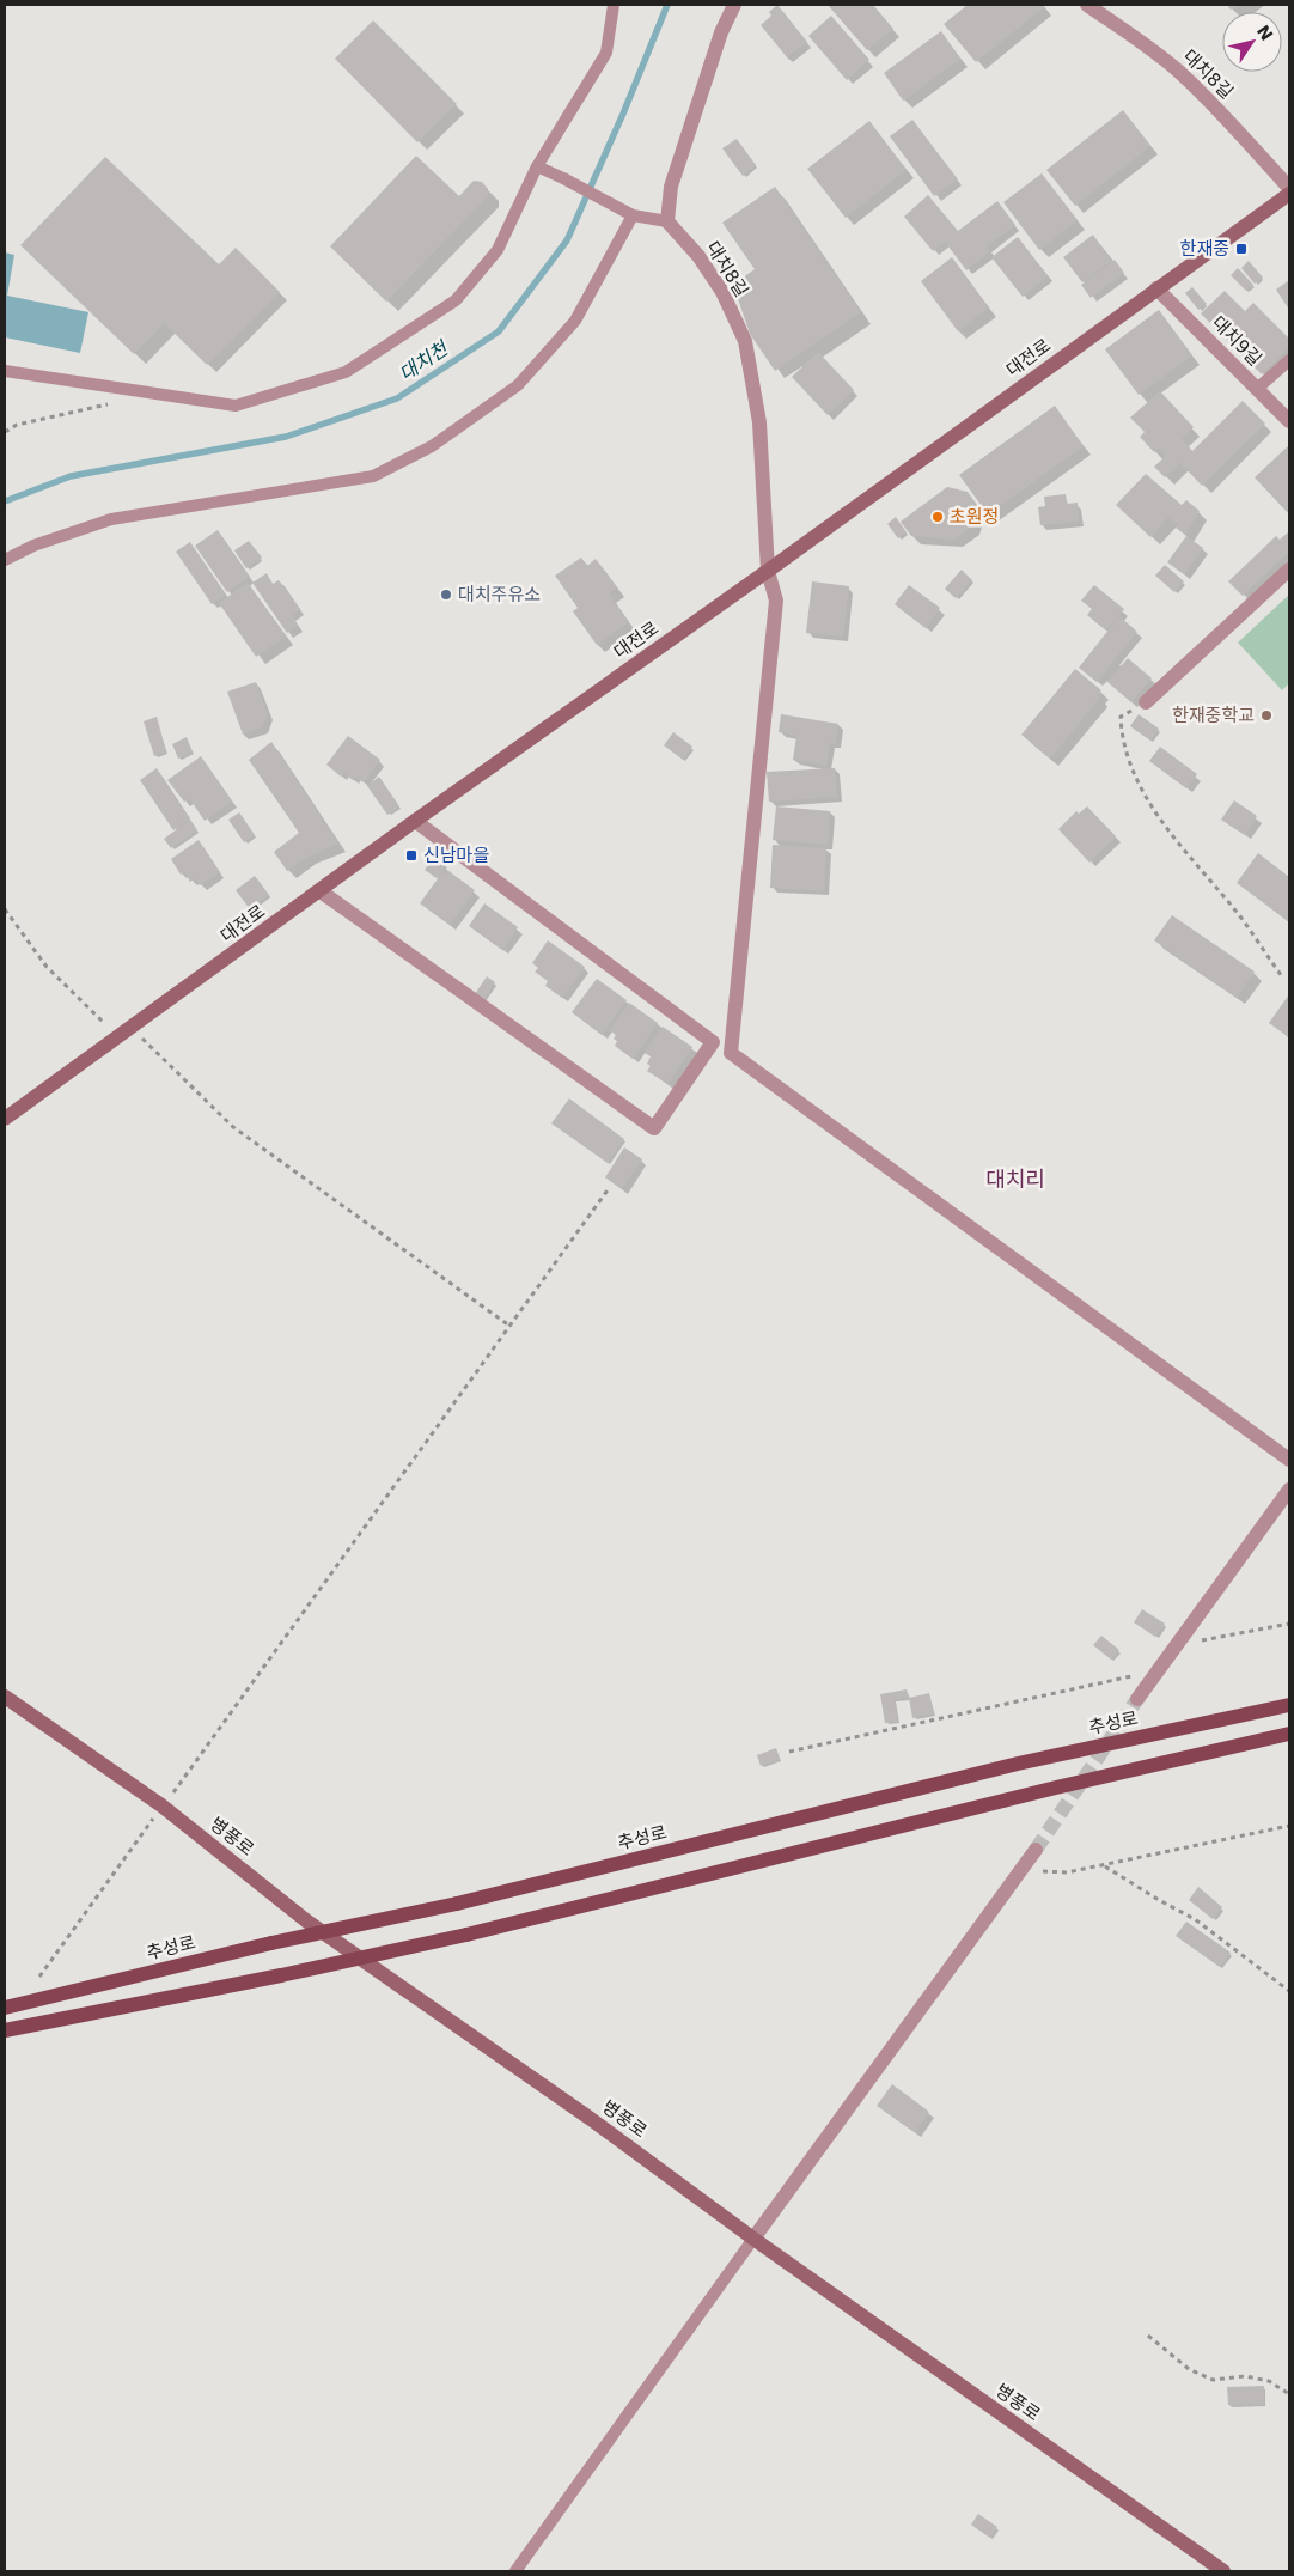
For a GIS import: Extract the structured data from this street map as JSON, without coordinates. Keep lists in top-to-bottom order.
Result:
{
  "streets": {
    "main road": ["추성로"],
    "street": [
      "대치8길",
      "대치9길",
      "대전로",
      "병풍로"
    ]
  },
  "crossings": [
    ["대치8길", "대전로"],
    ["대치9길", "대전로"]
  ],
  "districts": ["대치리"],
  "water": ["대치천"],
  "places": {
    "transit": ["한재중", "신남마을"],
    "other": ["초원정", "대치주유소", "한재중학교"]
  },
  "north": "top right"
}
